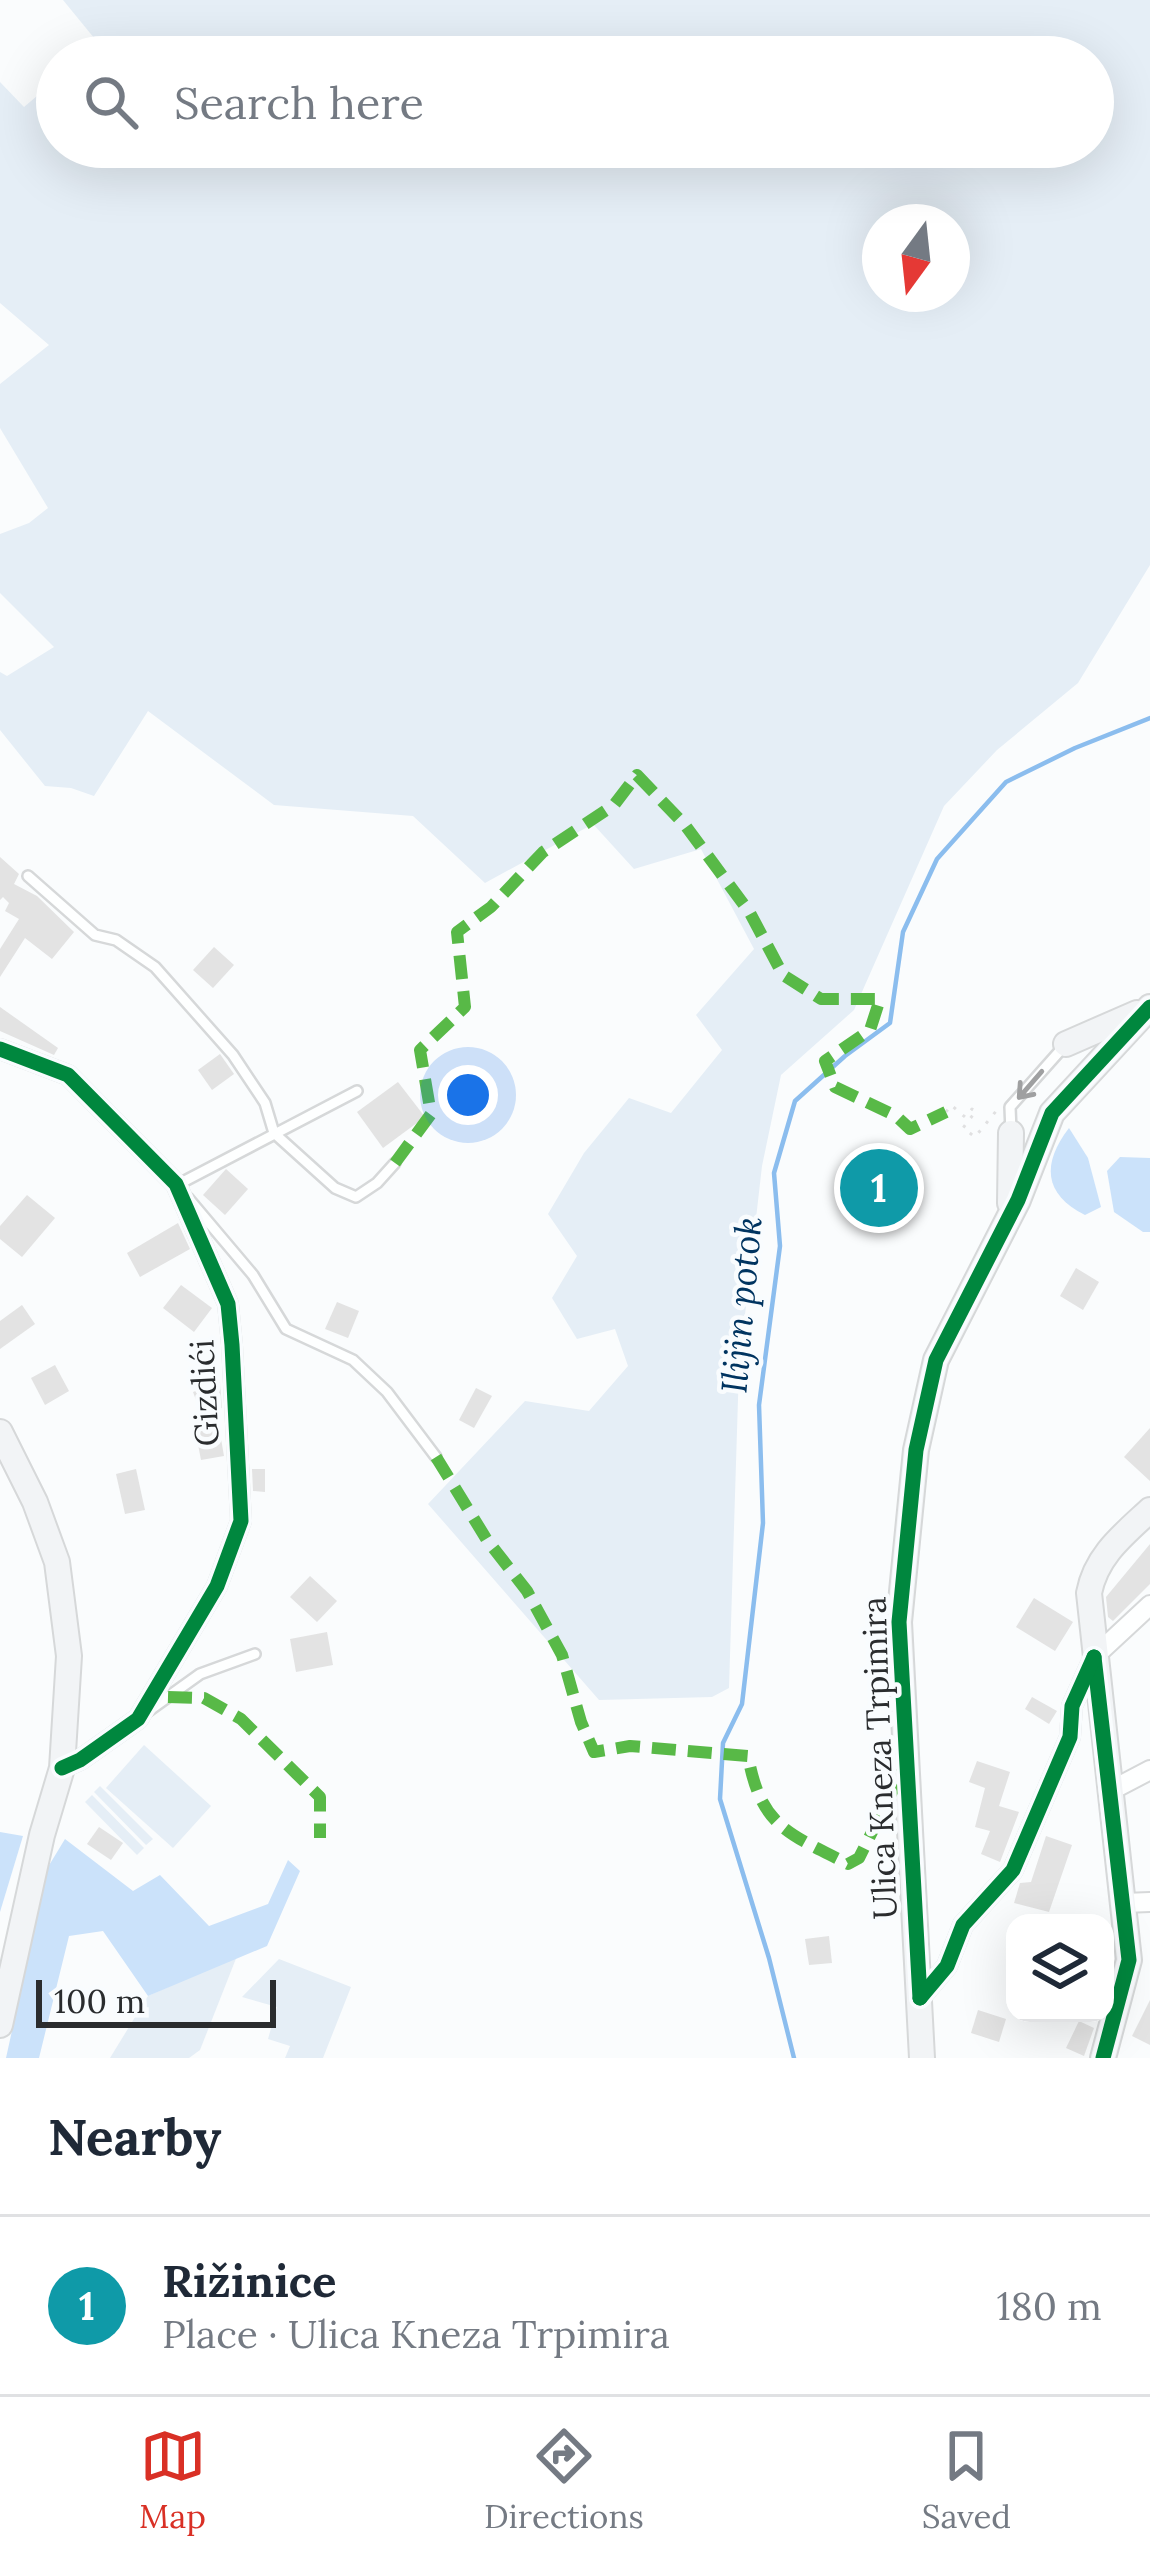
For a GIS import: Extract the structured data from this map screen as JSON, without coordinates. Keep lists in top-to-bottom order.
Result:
{
  "streets": {
    "main road": ["Ulica Kneza Trpimira"],
    "street": ["Gizdići"]
  },
  "water": ["Ilijin potok"],
  "scale_bar": "100 m",
  "north": "bottom",
  "page": {
    "search": "Search here",
    "pins": "1",
    "scale": "100 m",
    "heading": "Nearby",
    "list": [
      {
        "mark": "1",
        "name": "Rižinice",
        "note": "Place · Ulica Kneza Trpimira",
        "value": "180 m"
      }
    ],
    "nav": ["Map", "Directions", "Saved"]
  }
}
